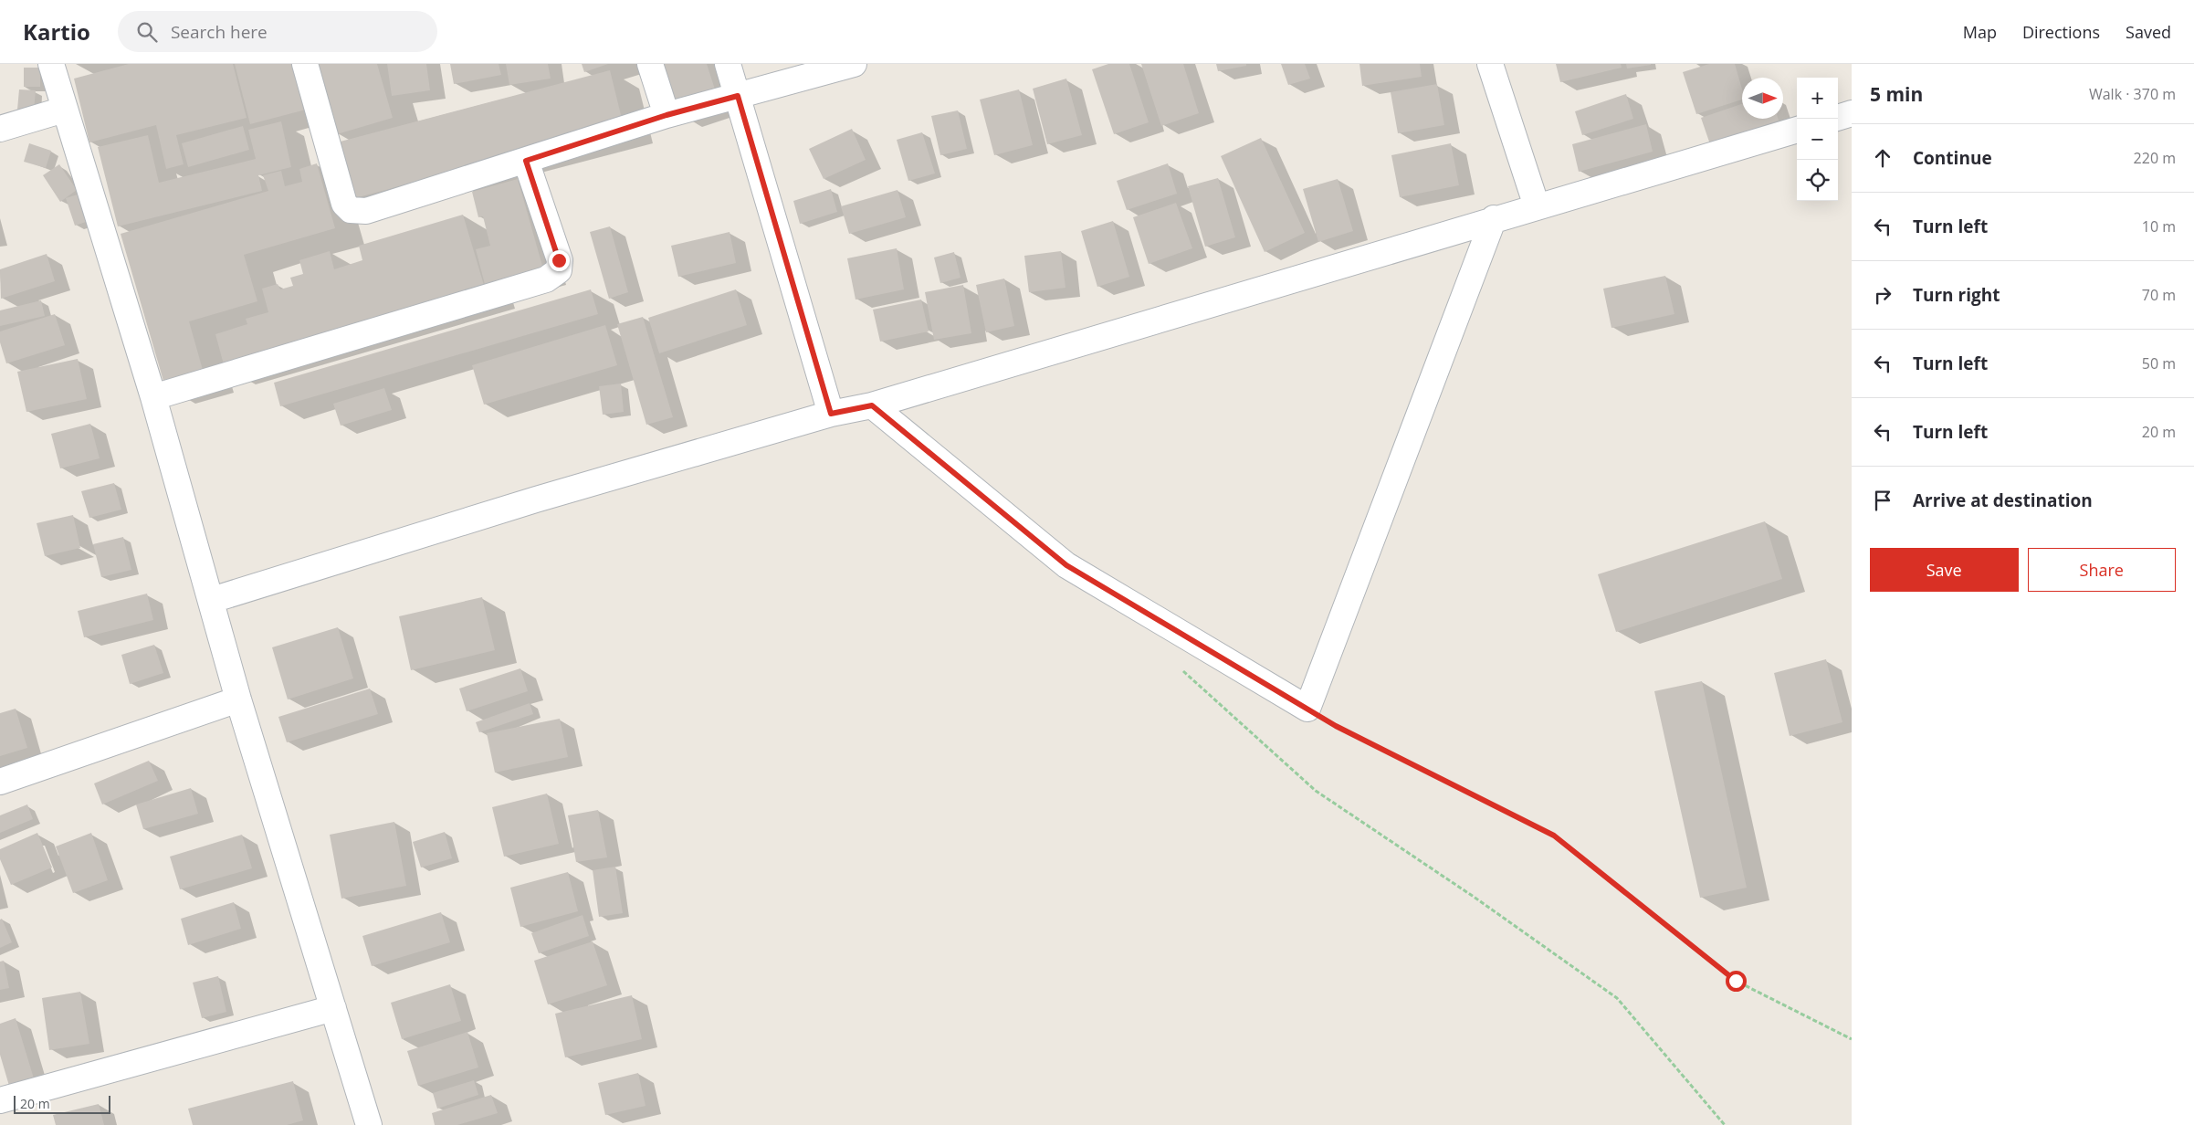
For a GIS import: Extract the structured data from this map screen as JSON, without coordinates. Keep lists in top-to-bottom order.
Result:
{
  "scale_bar": "20 m",
  "north": "right",
  "page": {
    "header": "Kartio",
    "search": "Search here",
    "nav": ["Map", "Directions", "Saved"],
    "heading": ["5 min", "Walk · 370 m"],
    "map_buttons": ["+", "−"],
    "list": [
      ["Continue", "220 m"],
      ["Turn left", "10 m"],
      ["Turn right", "70 m"],
      ["Turn left", "50 m"],
      ["Turn left", "20 m"],
      "Arrive at destination"
    ],
    "buttons": ["Save", "Share"],
    "scale": "20 m"
  }
}
